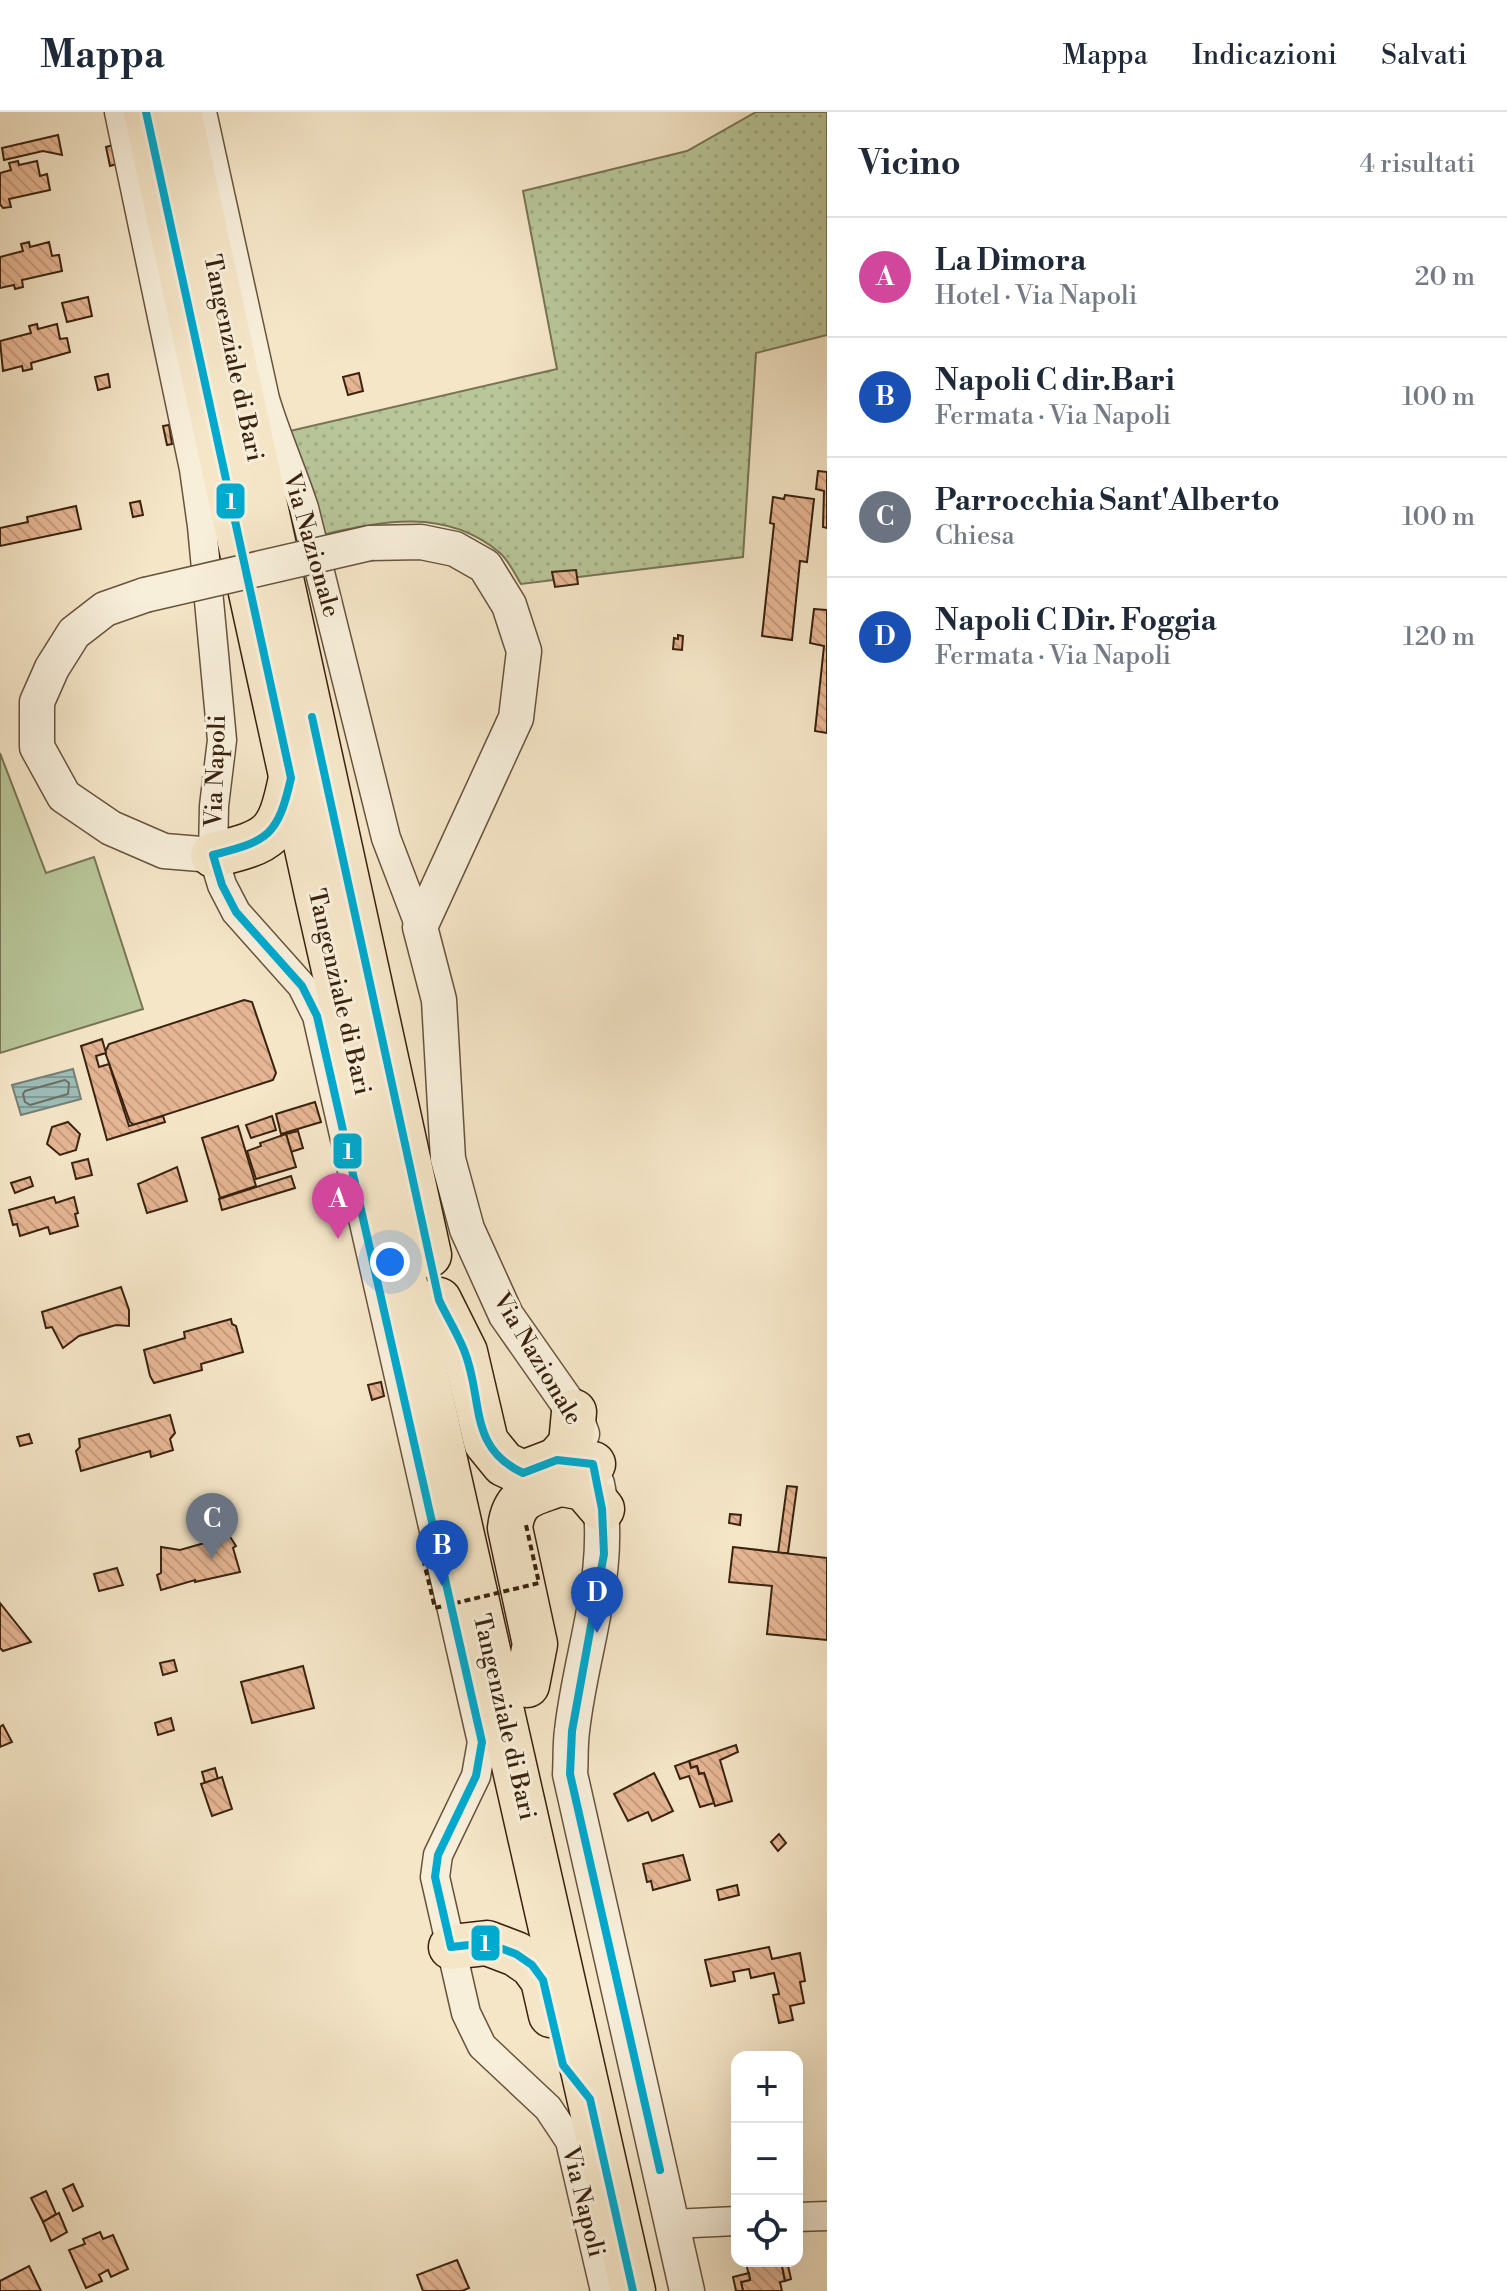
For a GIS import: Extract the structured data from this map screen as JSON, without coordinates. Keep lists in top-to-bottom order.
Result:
{
  "streets": {
    "highway": ["Tangenziale di Bari"],
    "street": ["Via Nazionale", "Via Napoli"]
  },
  "lines": ["transit line 1"],
  "page": {
    "header": "Mappa",
    "nav": ["Mappa", "Indicazioni", "Salvati"],
    "heading": ["Vicino", "4 risultati"],
    "list": [
      {
        "mark": "A",
        "name": "La Dimora",
        "note": "Hotel · Via Napoli",
        "value": "20 m"
      },
      {
        "mark": "B",
        "name": "Napoli C dir.Bari",
        "note": "Fermata · Via Napoli",
        "value": "100 m"
      },
      {
        "mark": "C",
        "name": "Parrocchia Sant'Alberto",
        "note": "Chiesa",
        "value": "100 m"
      },
      {
        "mark": "D",
        "name": "Napoli C Dir. Foggia",
        "note": "Fermata · Via Napoli",
        "value": "120 m"
      }
    ],
    "pins": [
      "A",
      "C",
      "B",
      "D"
    ],
    "map_buttons": ["+", "−"]
  }
}
